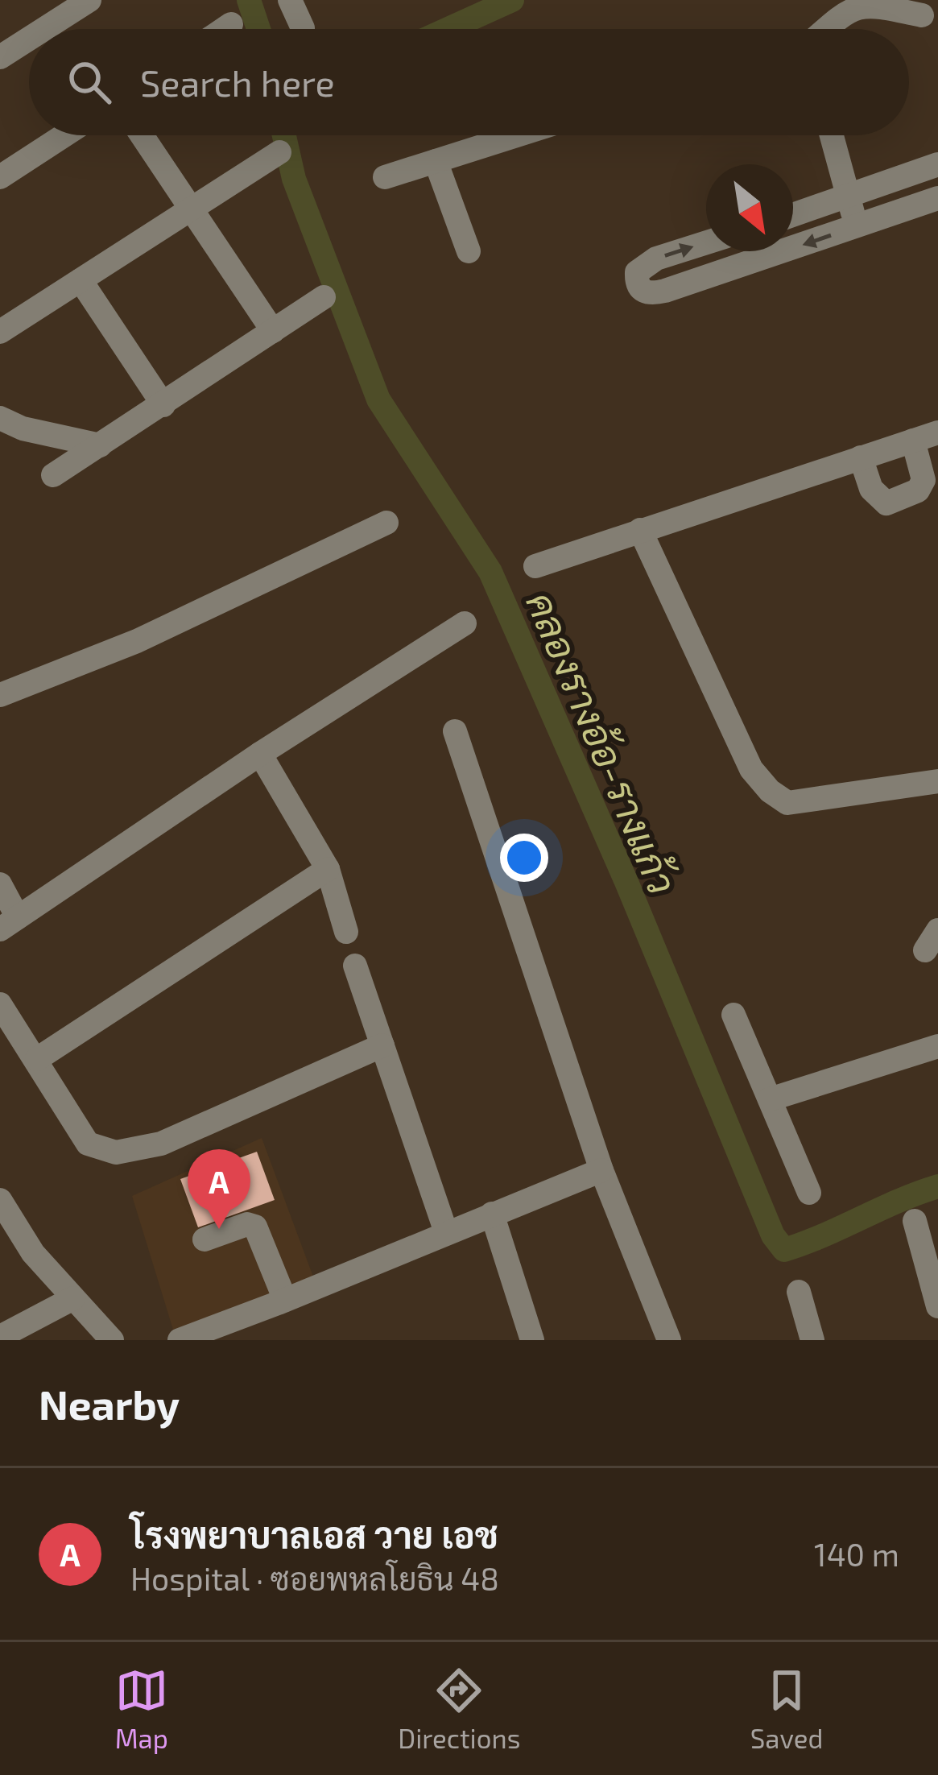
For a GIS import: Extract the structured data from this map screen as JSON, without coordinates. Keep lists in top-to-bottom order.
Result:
{
  "water": ["คลองรางอ้อ-รางแก้ว"],
  "north": "bottom right",
  "page": {
    "search": "Search here",
    "pins": "A",
    "heading": "Nearby",
    "list": [
      {
        "mark": "A",
        "name": "โรงพยาบาลเอส วาย เอช",
        "note": "Hospital · ซอยพหลโยธิน 48",
        "value": "140 m"
      }
    ],
    "nav": ["Map", "Directions", "Saved"]
  }
}
